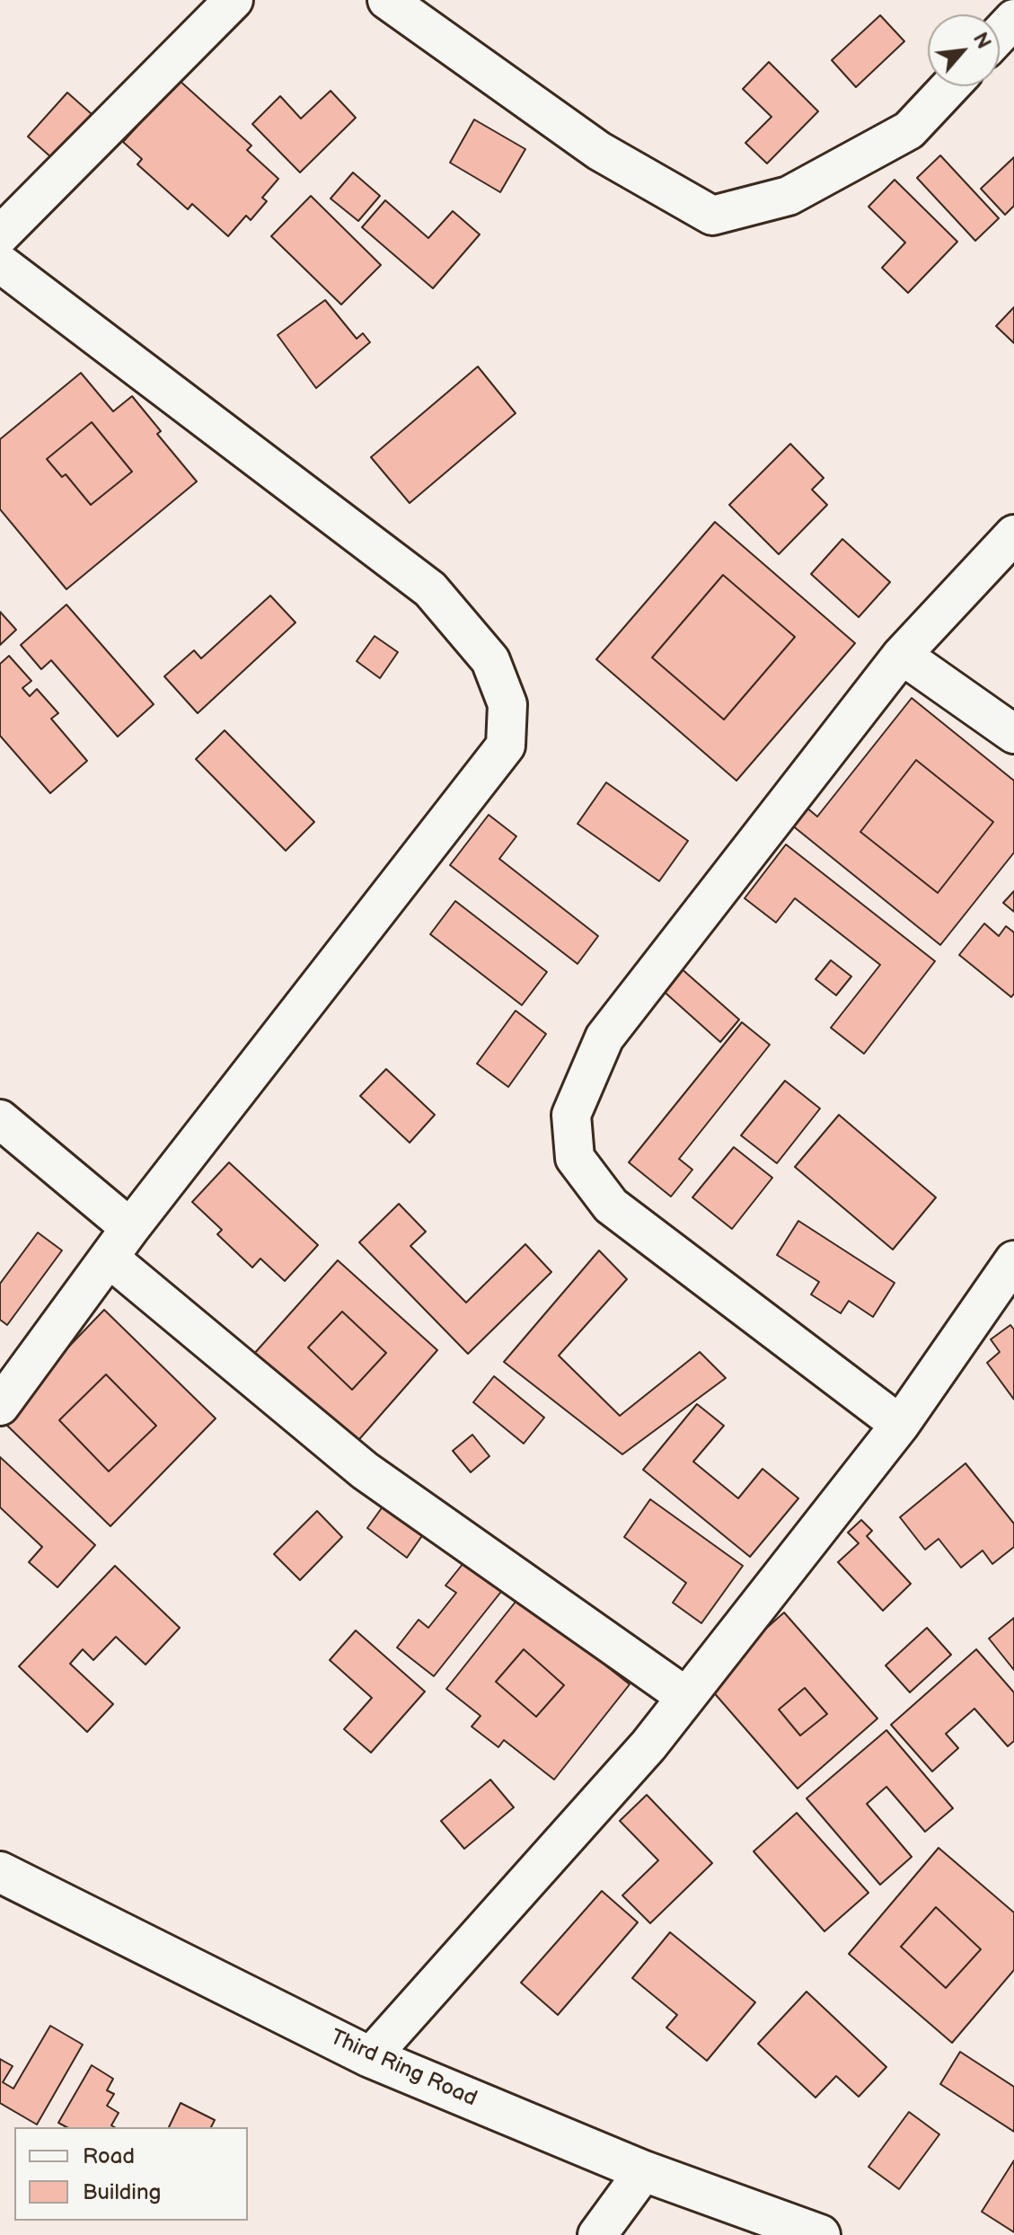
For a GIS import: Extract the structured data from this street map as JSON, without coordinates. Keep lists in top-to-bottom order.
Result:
{
  "streets": {
    "street": ["Third Ring Road"]
  },
  "legend": ["Road", "Building"],
  "north": "top right"
}
